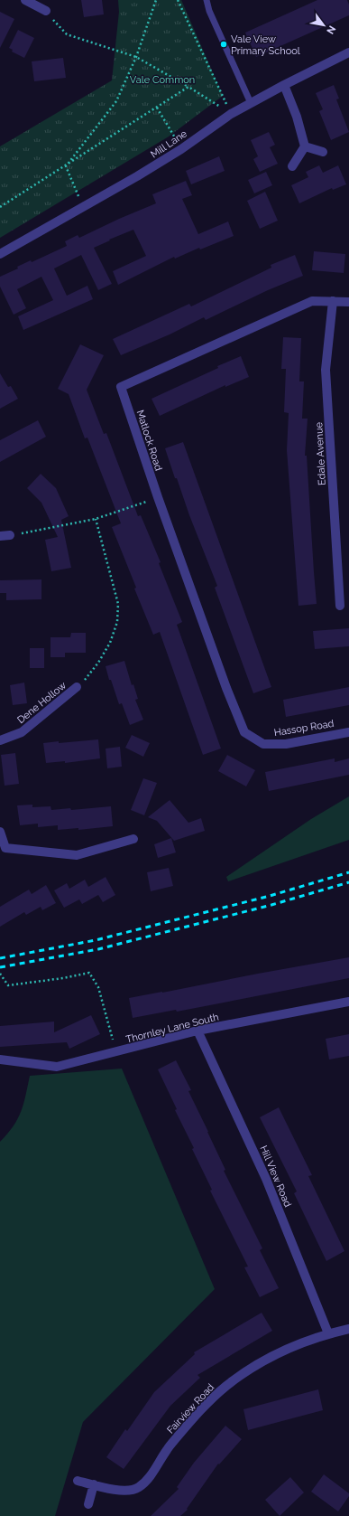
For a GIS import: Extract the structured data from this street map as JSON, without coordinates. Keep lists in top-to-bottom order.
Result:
{
  "streets": {
    "street": [
      "Mill Lane",
      "Matlock Road",
      "Edale Avenue",
      "Dene Hollow",
      "Hassop Road",
      "Thornley Lane South",
      "Hill View Road",
      "Fairview Road"
    ]
  },
  "crossings": [
    ["Matlock Road", "Edale Avenue"],
    ["Matlock Road", "Hassop Road"],
    ["Thornley Lane South", "Hill View Road"],
    ["Hill View Road", "Fairview Road"]
  ],
  "parks": ["Vale Common"],
  "places": ["Vale View Primary School"],
  "north": "bottom right"
}
